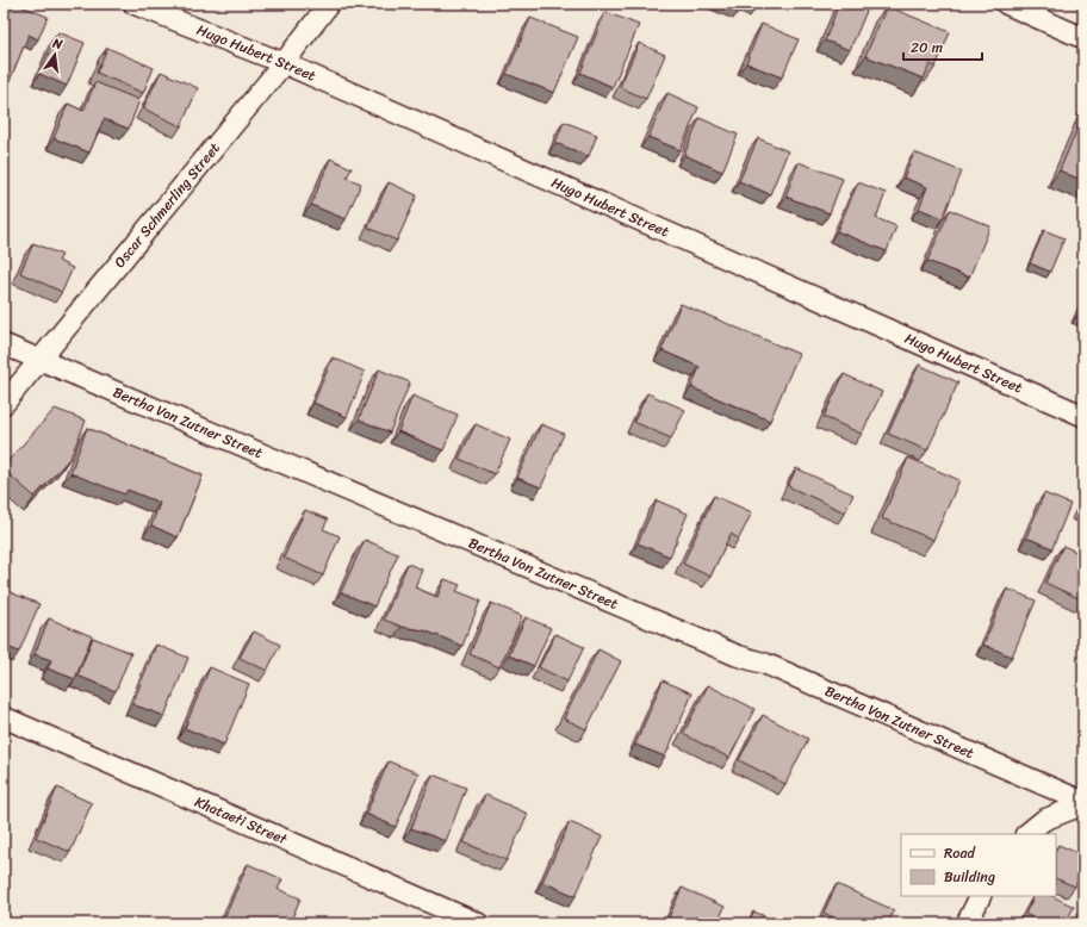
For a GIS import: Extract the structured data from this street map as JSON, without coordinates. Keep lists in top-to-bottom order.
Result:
{
  "streets": {
    "street": [
      "Hugo Hubert Street",
      "Oscar Schmerling Street",
      "Bertha Von Zutner Street",
      "Khataeti Street"
    ]
  },
  "crossings": [
    ["Hugo Hubert Street", "Oscar Schmerling Street"],
    ["Oscar Schmerling Street", "Bertha Von Zutner Street"]
  ],
  "legend": ["Road", "Building"],
  "scale_bar": "20 m",
  "north": "top"
}
